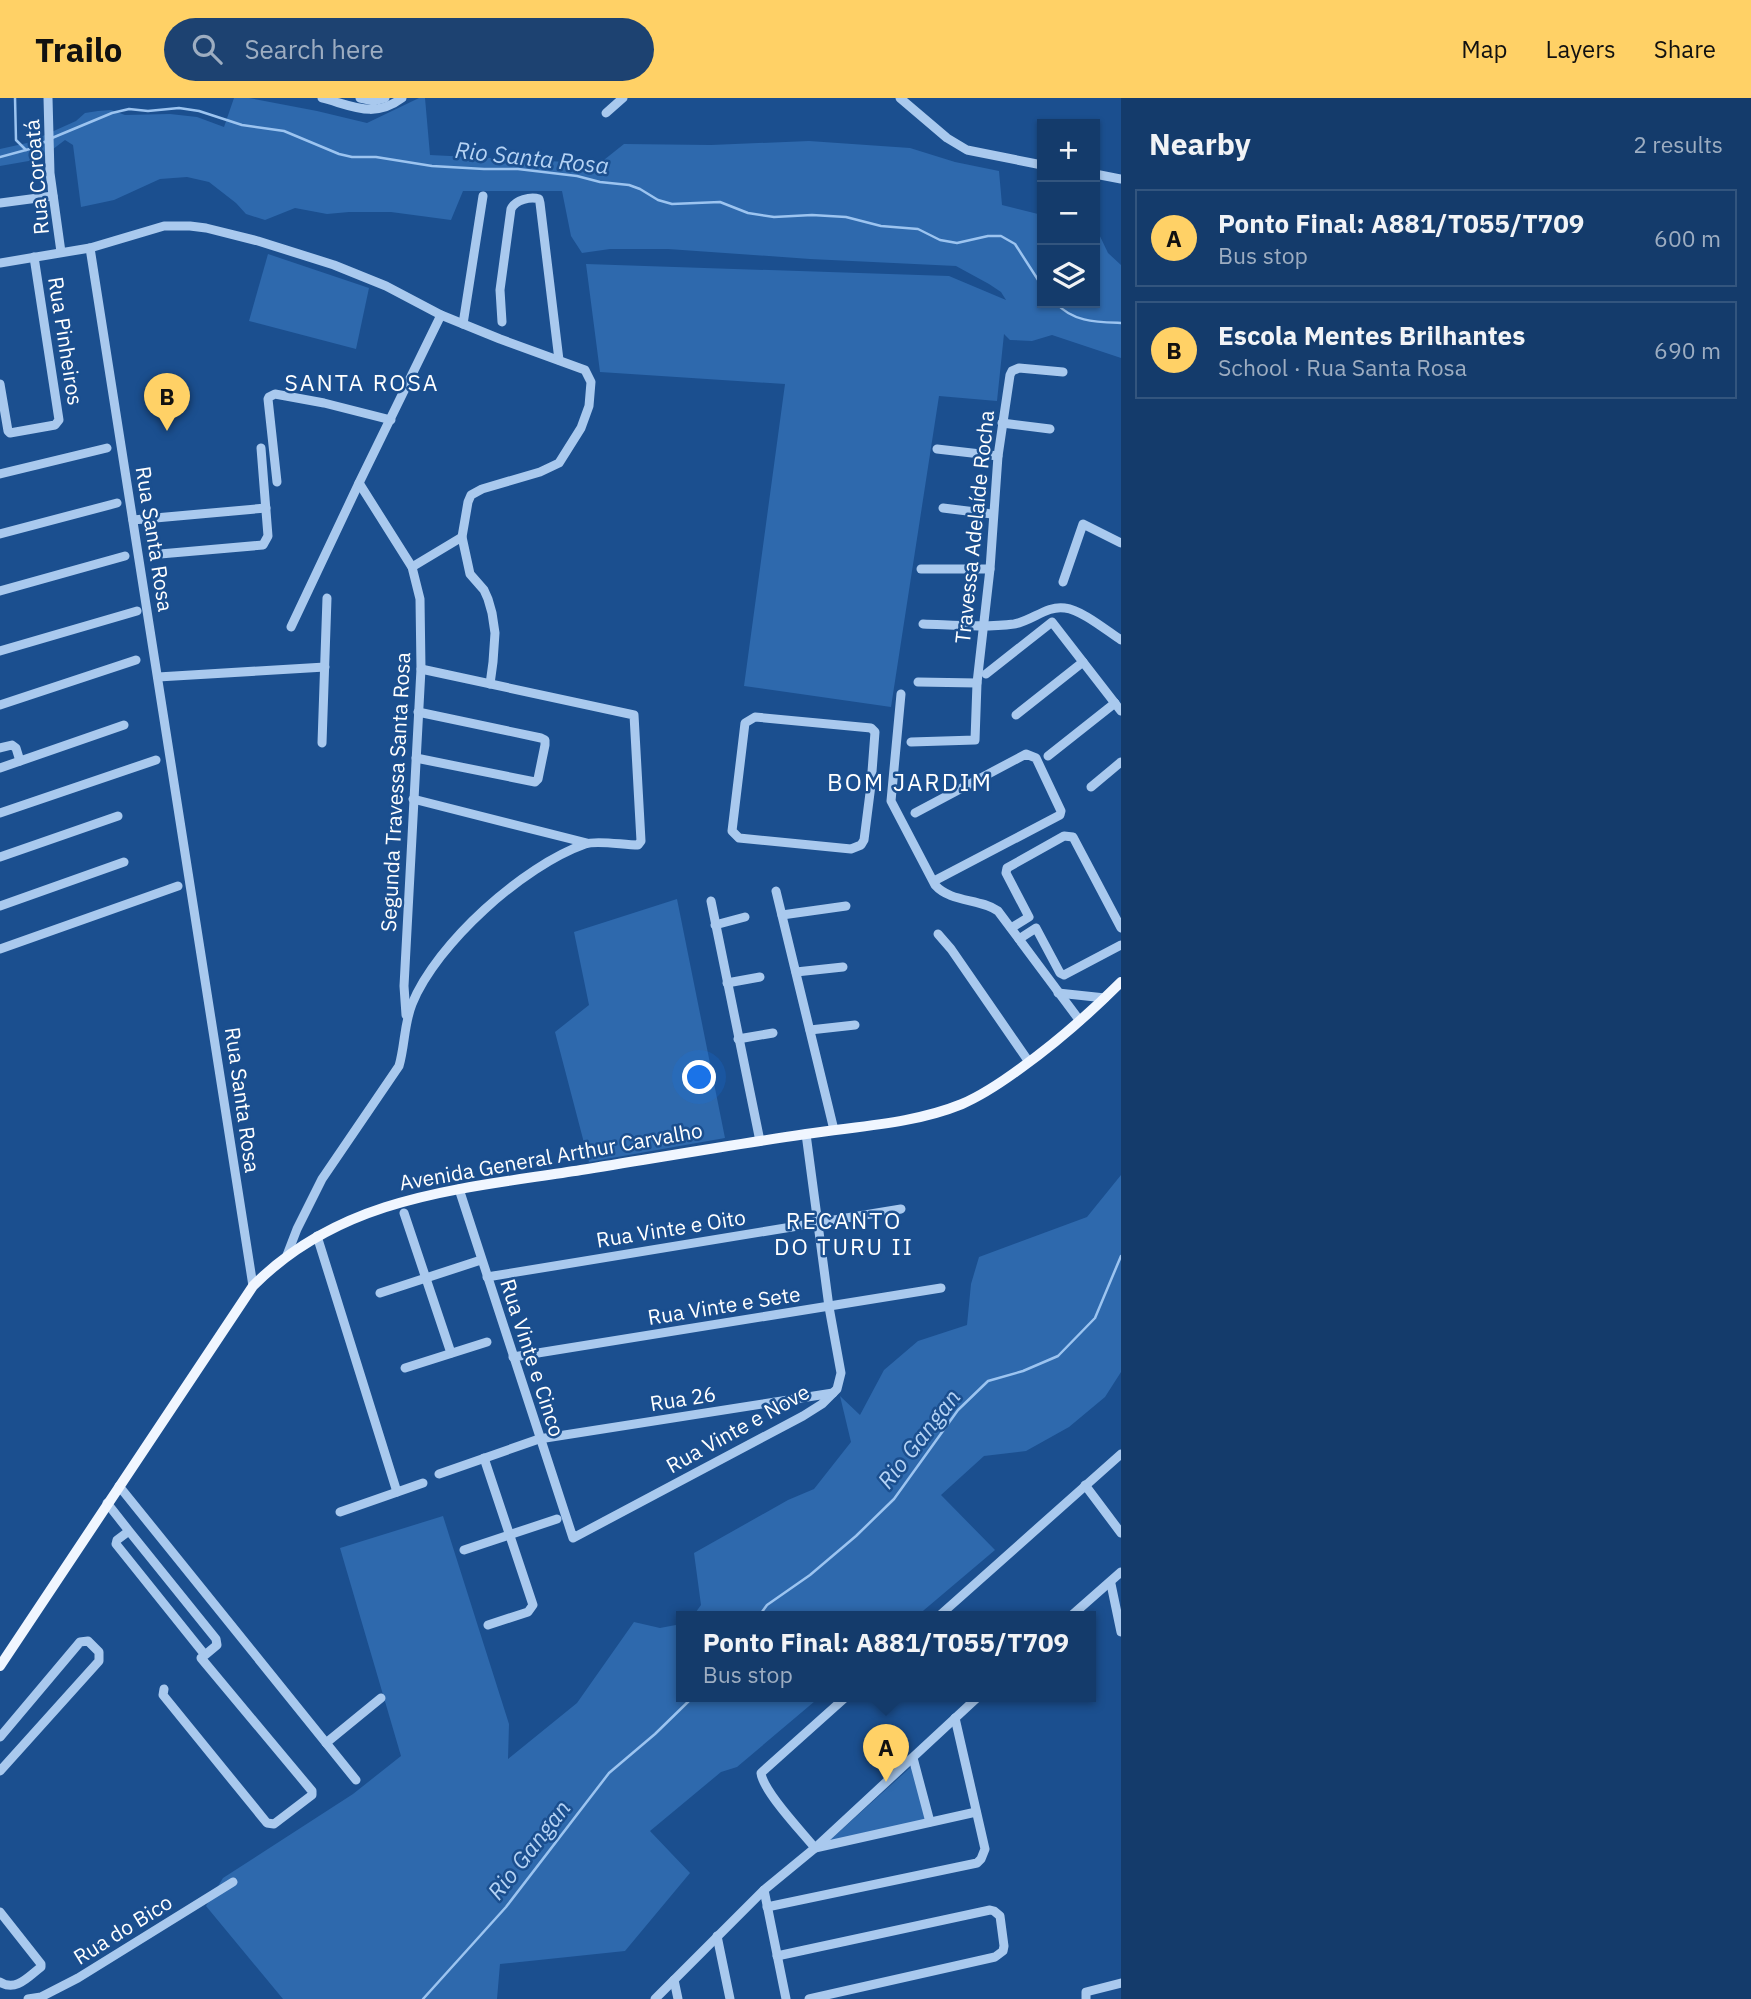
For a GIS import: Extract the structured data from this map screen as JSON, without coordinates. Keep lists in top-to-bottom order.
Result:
{
  "streets": {
    "main road": ["Avenida General Arthur Carvalho"],
    "street": [
      "Rua Coroatá",
      "Rua Pinheiros",
      "Travessa Adelaíde Rocha",
      "Rua Santa Rosa",
      "Segunda Travessa Santa Rosa",
      "Rua Vinte e Oito",
      "Rua Vinte e Sete",
      "Rua Vinte e Cinco",
      "Rua 26",
      "Rua Vinte e Nove",
      "Rua do Bico"
    ]
  },
  "crossings": [
    ["Rua Santa Rosa", "Avenida General Arthur Carvalho"],
    ["Avenida General Arthur Carvalho", "Rua Vinte e Cinco"],
    ["Avenida General Arthur Carvalho", "Rua Vinte e Nove"],
    ["Rua Vinte e Oito", "Rua Vinte e Cinco"],
    ["Rua Vinte e Oito", "Rua Vinte e Nove"],
    ["Rua Vinte e Sete", "Rua Vinte e Cinco"],
    ["Rua Vinte e Sete", "Rua Vinte e Nove"],
    ["Rua Vinte e Cinco", "Rua 26"],
    ["Rua Vinte e Cinco", "Rua Vinte e Nove"],
    ["Rua 26", "Rua Vinte e Nove"]
  ],
  "districts": ["SANTA ROSA", "BOM JARDIM", "RECANTO DO TURU II"],
  "water": ["Rio Santa Rosa", "Rio Gangan"],
  "page": {
    "header": "Trailo",
    "search": "Search here",
    "nav": ["Map", "Layers", "Share"],
    "heading": ["Nearby", "2 results"],
    "map_buttons": ["+", "−"],
    "list": [
      {
        "mark": "A",
        "name": "Ponto Final: A881/T055/T709",
        "note": "Bus stop",
        "value": "600 m"
      },
      {
        "mark": "B",
        "name": "Escola Mentes Brilhantes",
        "note": "School · Rua Santa Rosa",
        "value": "690 m"
      }
    ],
    "pins": ["B", "A"],
    "popup": ["Ponto Final: A881/T055/T709", "Bus stop"]
  }
}
